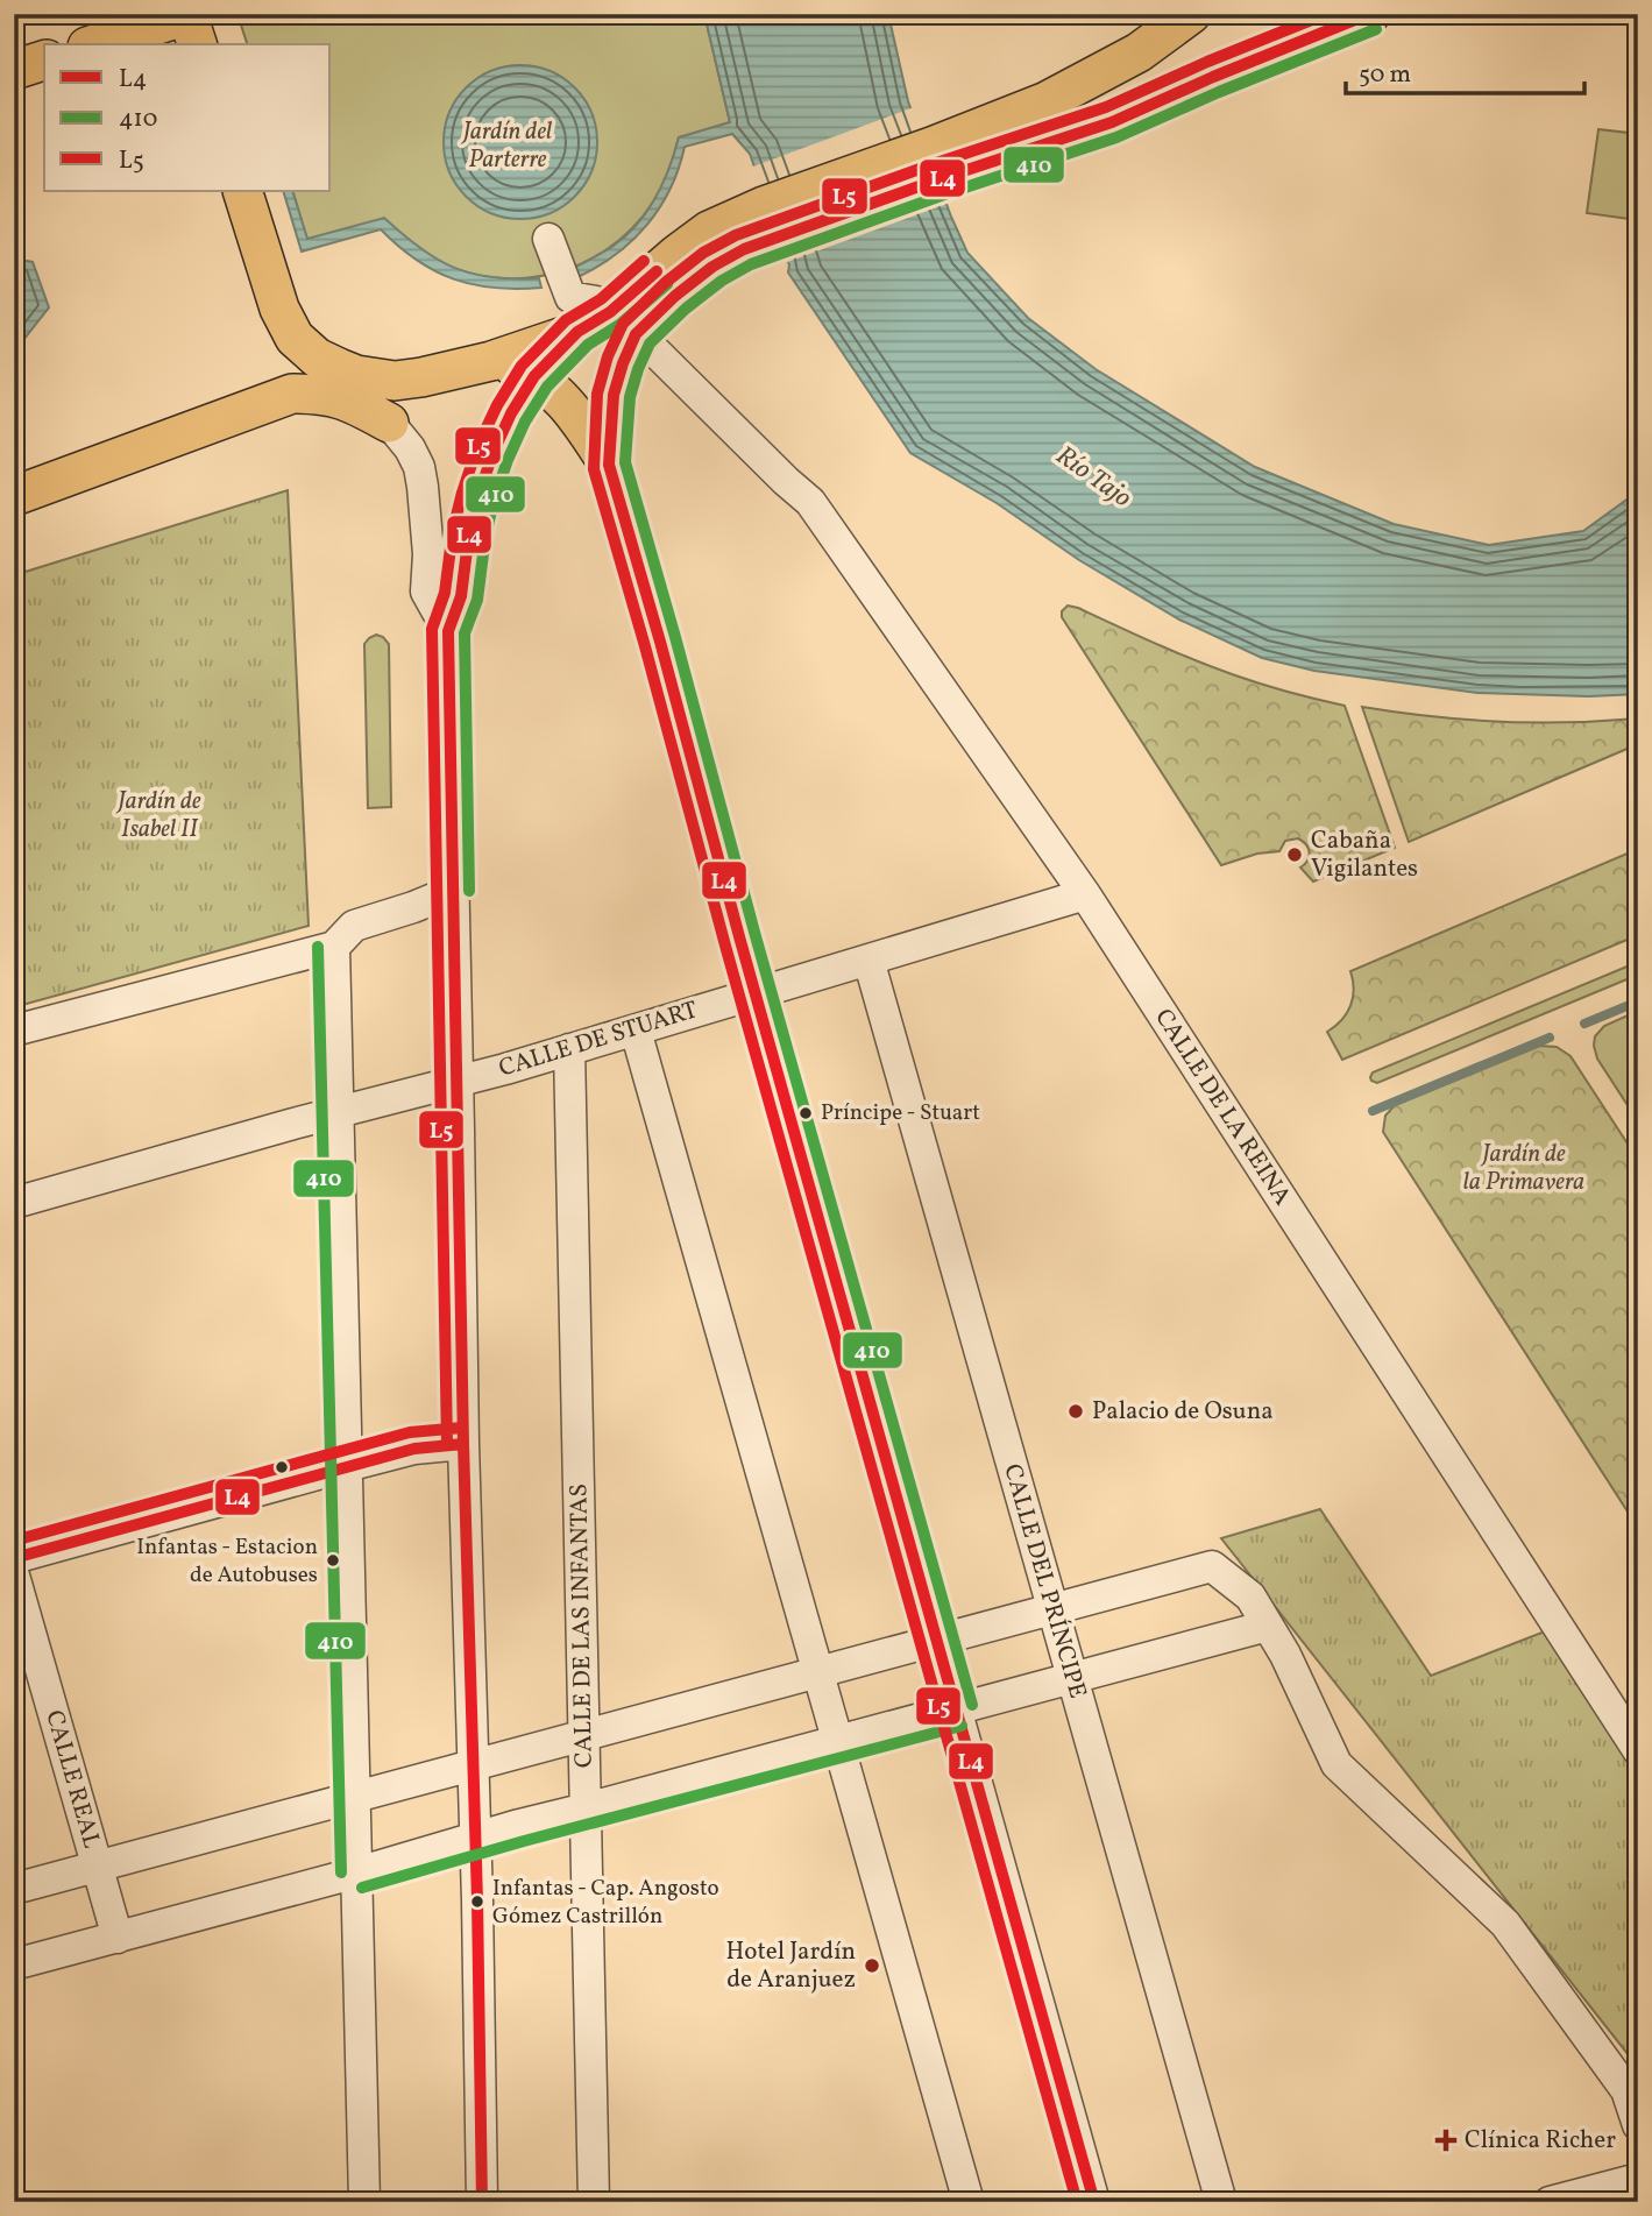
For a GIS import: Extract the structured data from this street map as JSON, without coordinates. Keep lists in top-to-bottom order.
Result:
{
  "streets": {
    "street": [
      "CALLE DE STUART",
      "CALLE DE LA REINA",
      "CALLE DEL PRÍNCIPE",
      "CALLE DE LAS INFANTAS",
      "CALLE REAL"
    ]
  },
  "crossings": [
    ["CALLE DE STUART", "CALLE DE LA REINA"],
    ["CALLE DE STUART", "CALLE DEL PRÍNCIPE"],
    ["CALLE DE STUART", "CALLE DE LAS INFANTAS"]
  ],
  "water": ["Río Tajo"],
  "parks": ["Jardín del Parterre", "Jardín de Isabel II", "Jardín de la Primavera"],
  "places": {
    "other": [
      "Cabaña Vigilantes",
      "Príncipe - Stuart",
      "Palacio de Osuna",
      "Infantas - Estacion de Autobuses",
      "Infantas - Cap. Angosto Gómez Castrillón",
      "Hotel Jardín de Aranjuez"
    ],
    "health": ["Clínica Richer"]
  },
  "lines": ["transit line L4", "transit line L5", "transit line 410"],
  "legend": ["L4", "410", "L5"],
  "scale_bar": "50 m"
}
